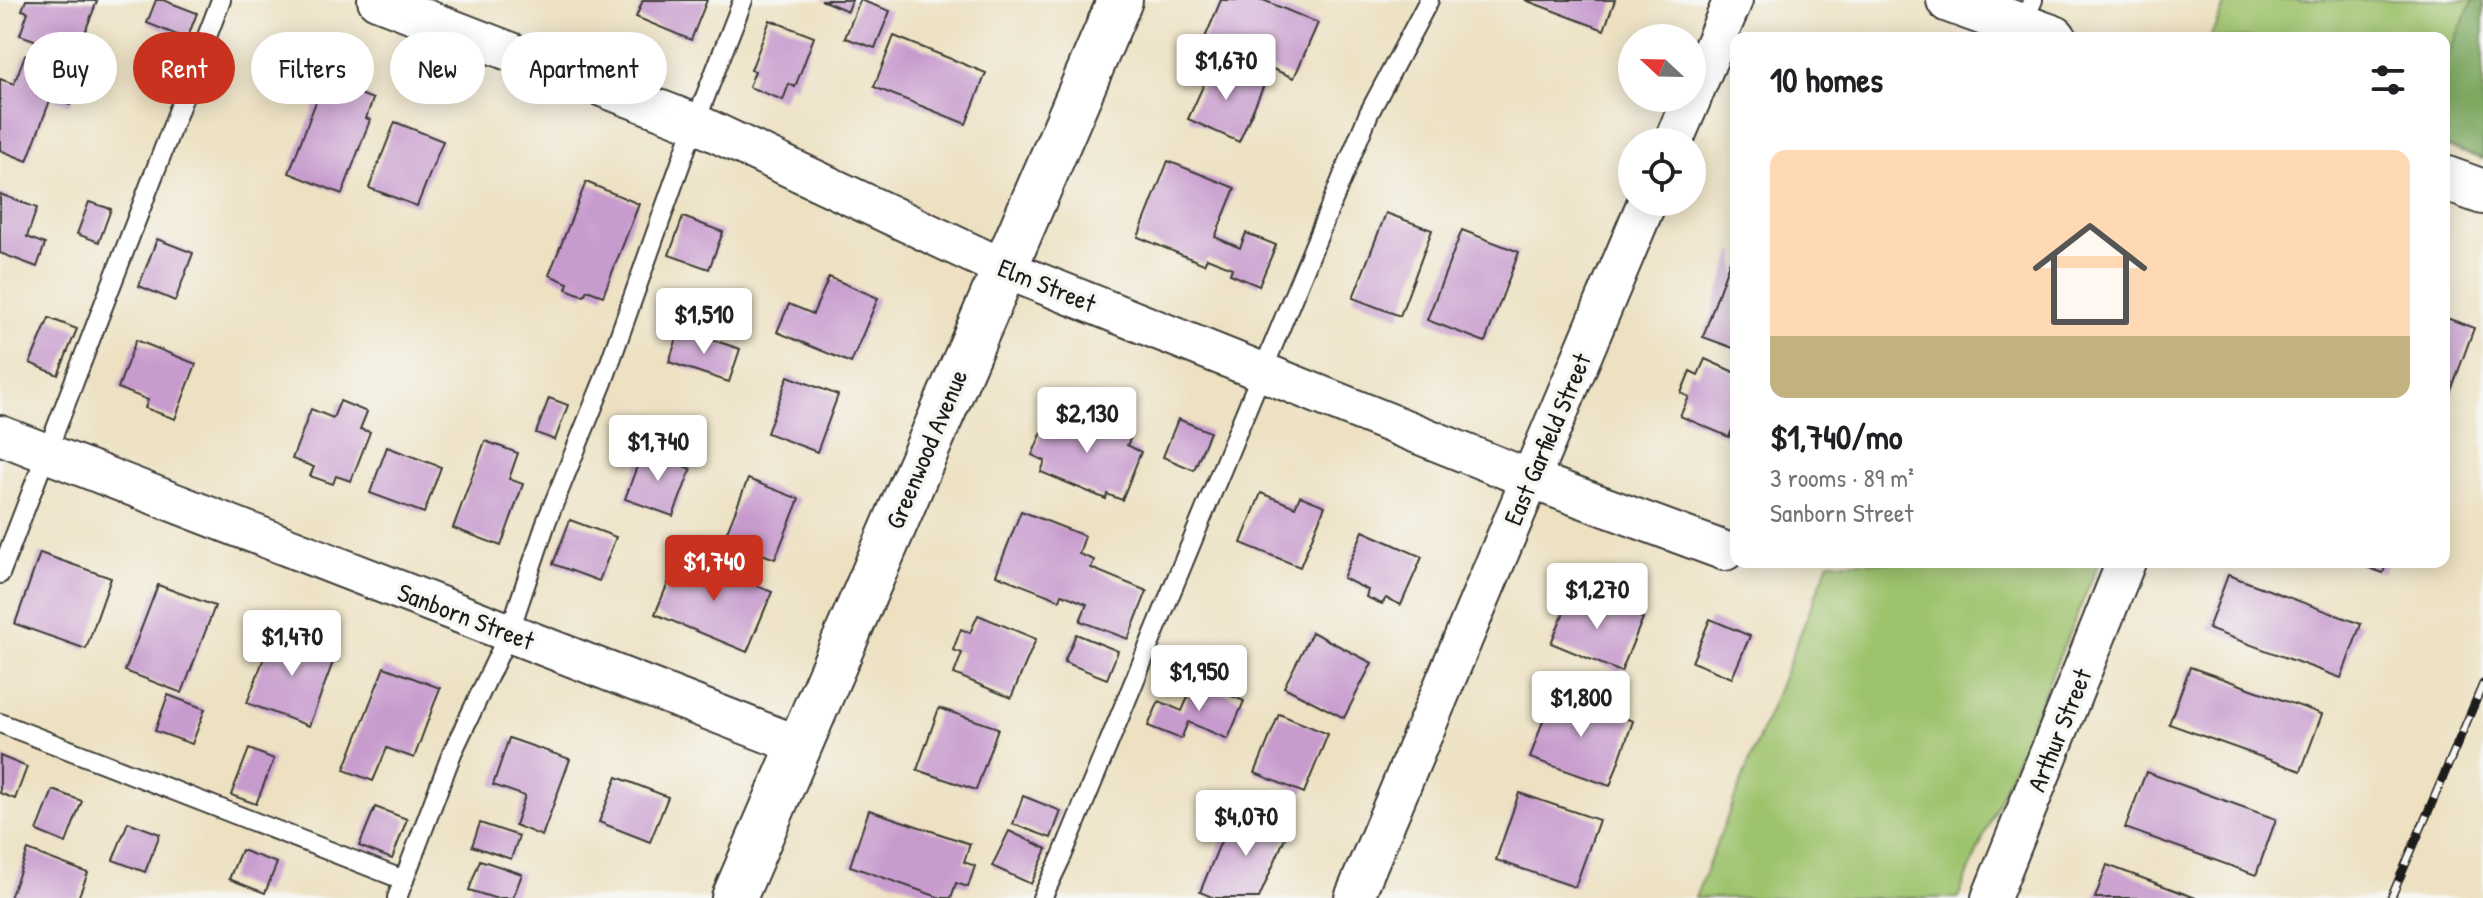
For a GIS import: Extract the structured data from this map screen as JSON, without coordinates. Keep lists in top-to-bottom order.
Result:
{
  "streets": {
    "street": [
      "Elm Street",
      "East Garfield Street",
      "Greenwood Avenue",
      "Sanborn Street",
      "Arthur Street"
    ]
  },
  "crossings": [
    ["Elm Street", "East Garfield Street"],
    ["Elm Street", "Greenwood Avenue"],
    ["Greenwood Avenue", "Sanborn Street"]
  ],
  "north": "left",
  "page": {
    "chip": [
      "Buy",
      "Rent",
      "Filters",
      "New",
      "Apartment"
    ],
    "heading": "10 homes",
    "price": [
      "$1,670",
      "$1,510",
      "$2,130",
      "$1,740",
      "$1,740",
      "$1,270",
      "$1,470",
      "$1,950",
      "$1,800",
      "$4,070"
    ],
    "list": [
      {
        "name": "$1,740/mo",
        "note": "3 rooms · 89 m² · Sanborn Street"
      }
    ]
  }
}
